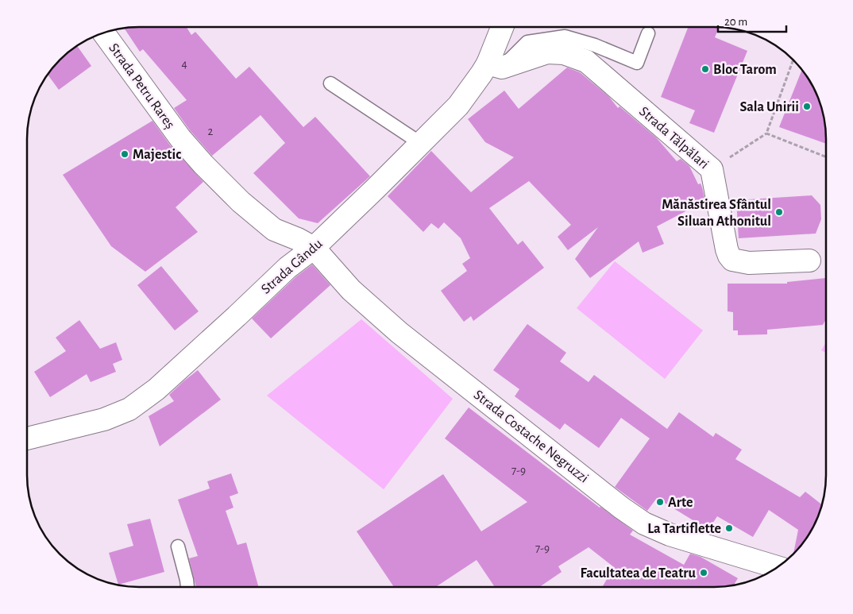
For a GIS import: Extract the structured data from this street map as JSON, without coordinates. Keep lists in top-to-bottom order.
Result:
{
  "streets": {
    "street": [
      "Strada Petru Rareș",
      "Strada Tălpălari",
      "Strada Gându",
      "Strada Costache Negruzzi"
    ]
  },
  "crossings": [
    ["Strada Petru Rareș", "Strada Gându"],
    ["Strada Petru Rareș", "Strada Costache Negruzzi"],
    ["Strada Tălpălari", "Strada Gându"],
    ["Strada Gându", "Strada Costache Negruzzi"]
  ],
  "places": [
    "Bloc Tarom",
    "Sala Unirii",
    "Majestic",
    "Mănăstirea Sfântul Siluan Athonitul",
    "Arte",
    "La Tartiflette",
    "Facultatea de Teatru"
  ],
  "house_numbers": [
    "4",
    "2",
    "7-9",
    "7-9"
  ],
  "scale_bar": "20 m"
}
